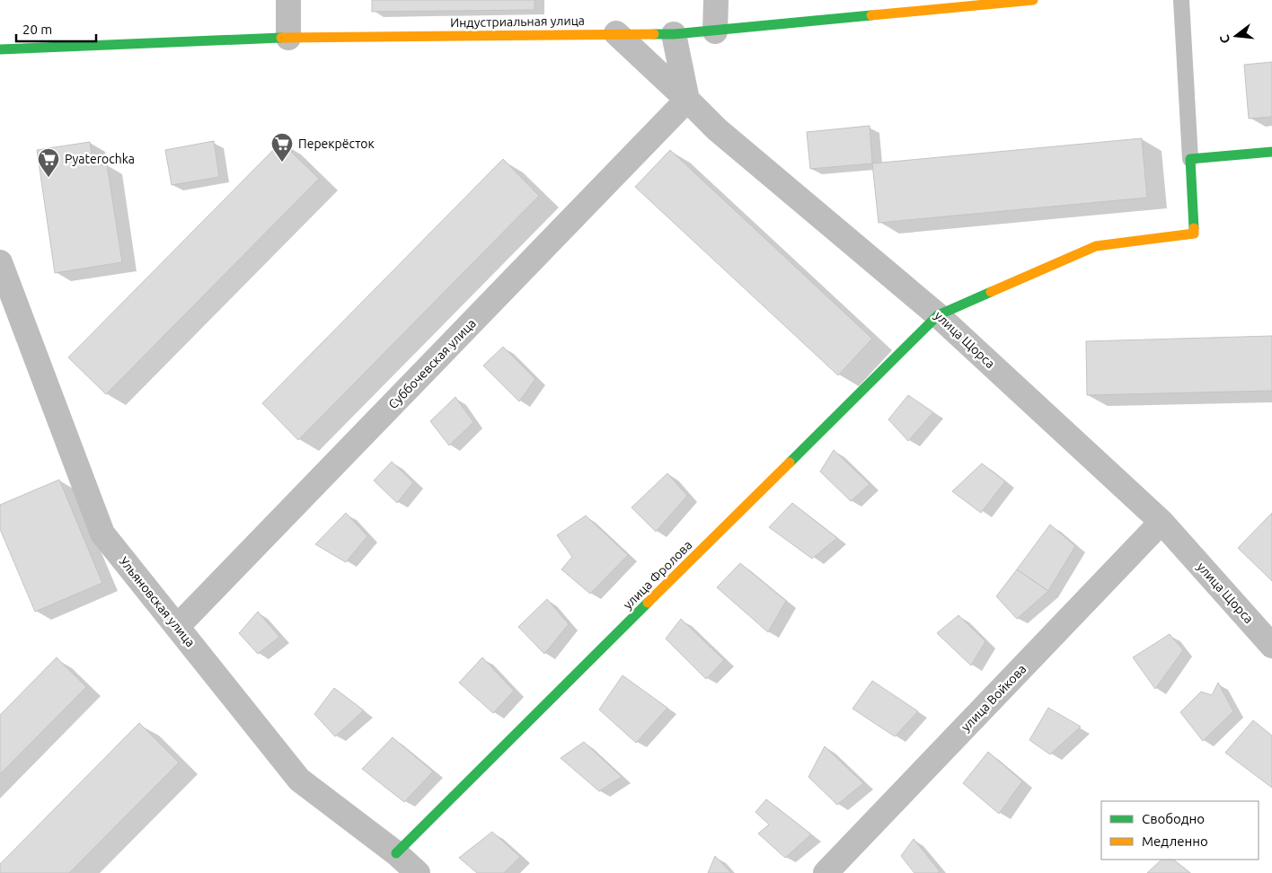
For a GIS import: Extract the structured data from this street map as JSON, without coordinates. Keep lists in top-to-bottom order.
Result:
{
  "streets": {
    "street": [
      "Индустриальная улица",
      "улица Щорса",
      "Суббочевская улица",
      "улица Фролова",
      "Ульяновская улица",
      "улица Войкова"
    ]
  },
  "crossings": [
    ["Индустриальная улица", "улица Щорса"],
    ["улица Щорса", "Суббочевская улица"],
    ["улица Щорса", "улица Фролова"],
    ["улица Щорса", "улица Войкова"],
    ["Суббочевская улица", "Ульяновская улица"],
    ["улица Фролова", "Ульяновская улица"]
  ],
  "places": {
    "supermarket": ["Перекрёсток", "Pyaterochka"]
  },
  "legend": ["Свободно", "Медленно"],
  "scale_bar": "20 m",
  "north": "left"
}
